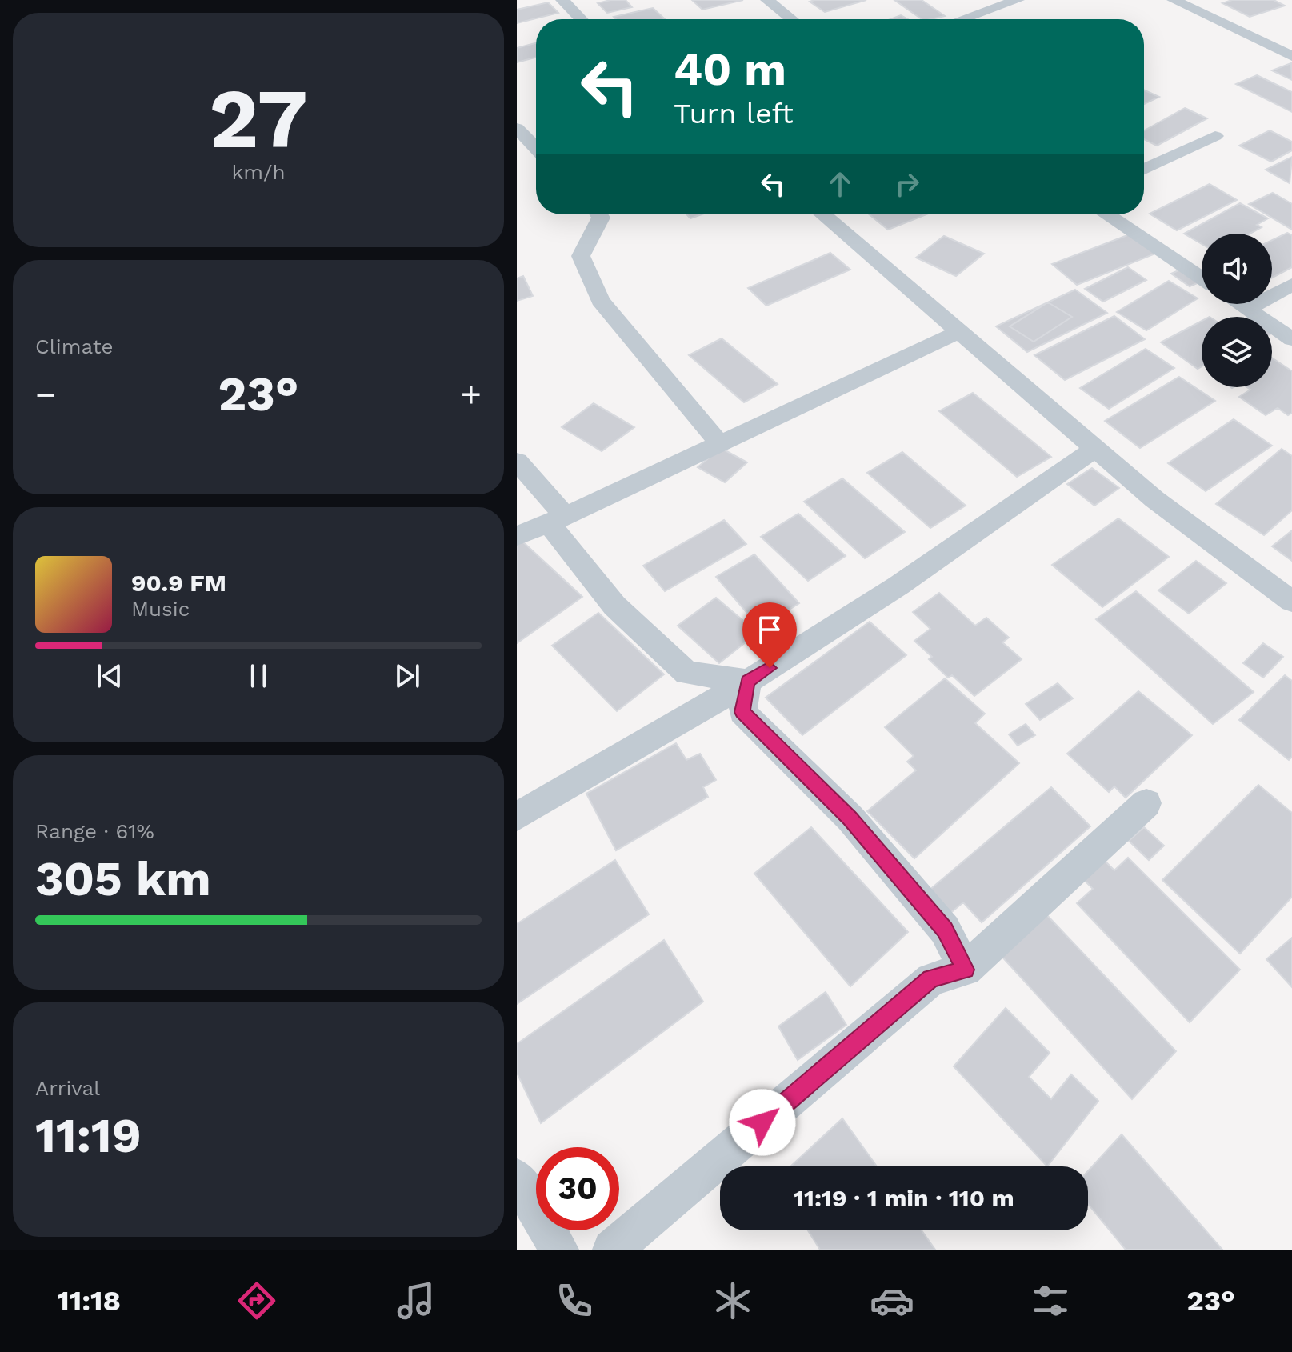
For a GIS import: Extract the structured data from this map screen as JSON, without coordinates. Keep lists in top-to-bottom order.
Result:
{
  "page": {
    "tile": [
      ["27", "km/h"],
      "Climate",
      ["Range · 61%", "305 km"],
      ["Arrival", "11:19"]
    ],
    "turn": ["40 m", "Turn left"],
    "heat": ["−", "23°", "+"],
    "song": ["90.9 FM", "Music"],
    "limit": "30",
    "trip": "11:19 · 1 min · 110 m",
    "tabs": ["11:18", "23°"]
  }
}
